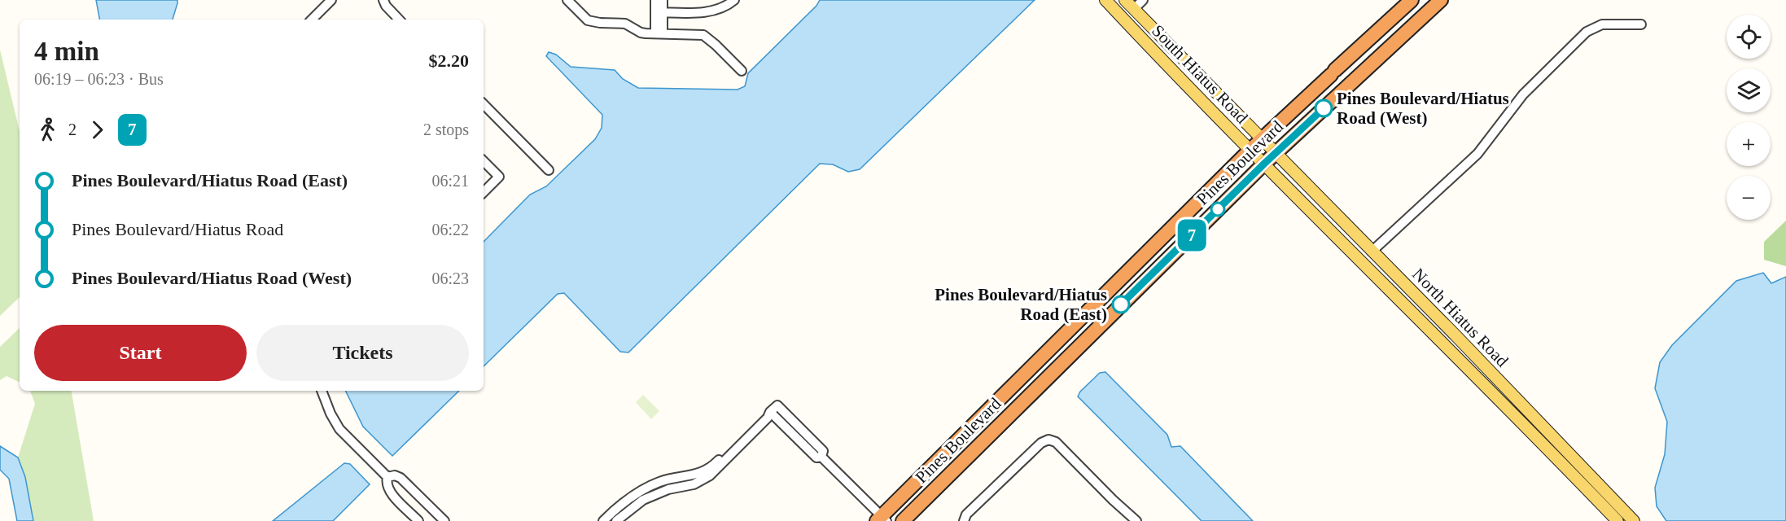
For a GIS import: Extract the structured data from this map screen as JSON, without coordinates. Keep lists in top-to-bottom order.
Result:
{
  "streets": {
    "highway": ["Pines Boulevard"],
    "main road": ["South Hiatus Road", "North Hiatus Road"]
  },
  "crossings": [
    ["South Hiatus Road", "Pines Boulevard"],
    ["South Hiatus Road", "North Hiatus Road"],
    ["Pines Boulevard", "North Hiatus Road"]
  ],
  "places": ["Pines Boulevard/Hiatus Road (West)", "Pines Boulevard/Hiatus Road (East)"],
  "lines": ["bus line 7"],
  "page": {
    "on_map": "7",
    "map_buttons": ["+", "−"],
    "heading": ["4 min", "06:19 – 06:23 · Bus", "$2.20"],
    "legs": ["2", "7", "2 stops"],
    "list": [
      {
        "name": "Pines Boulevard/Hiatus Road (East)",
        "value": "06:21"
      },
      {
        "name": "Pines Boulevard/Hiatus Road",
        "value": "06:22"
      },
      {
        "name": "Pines Boulevard/Hiatus Road (West)",
        "value": "06:23"
      }
    ],
    "buttons": ["Start", "Tickets"]
  }
}
